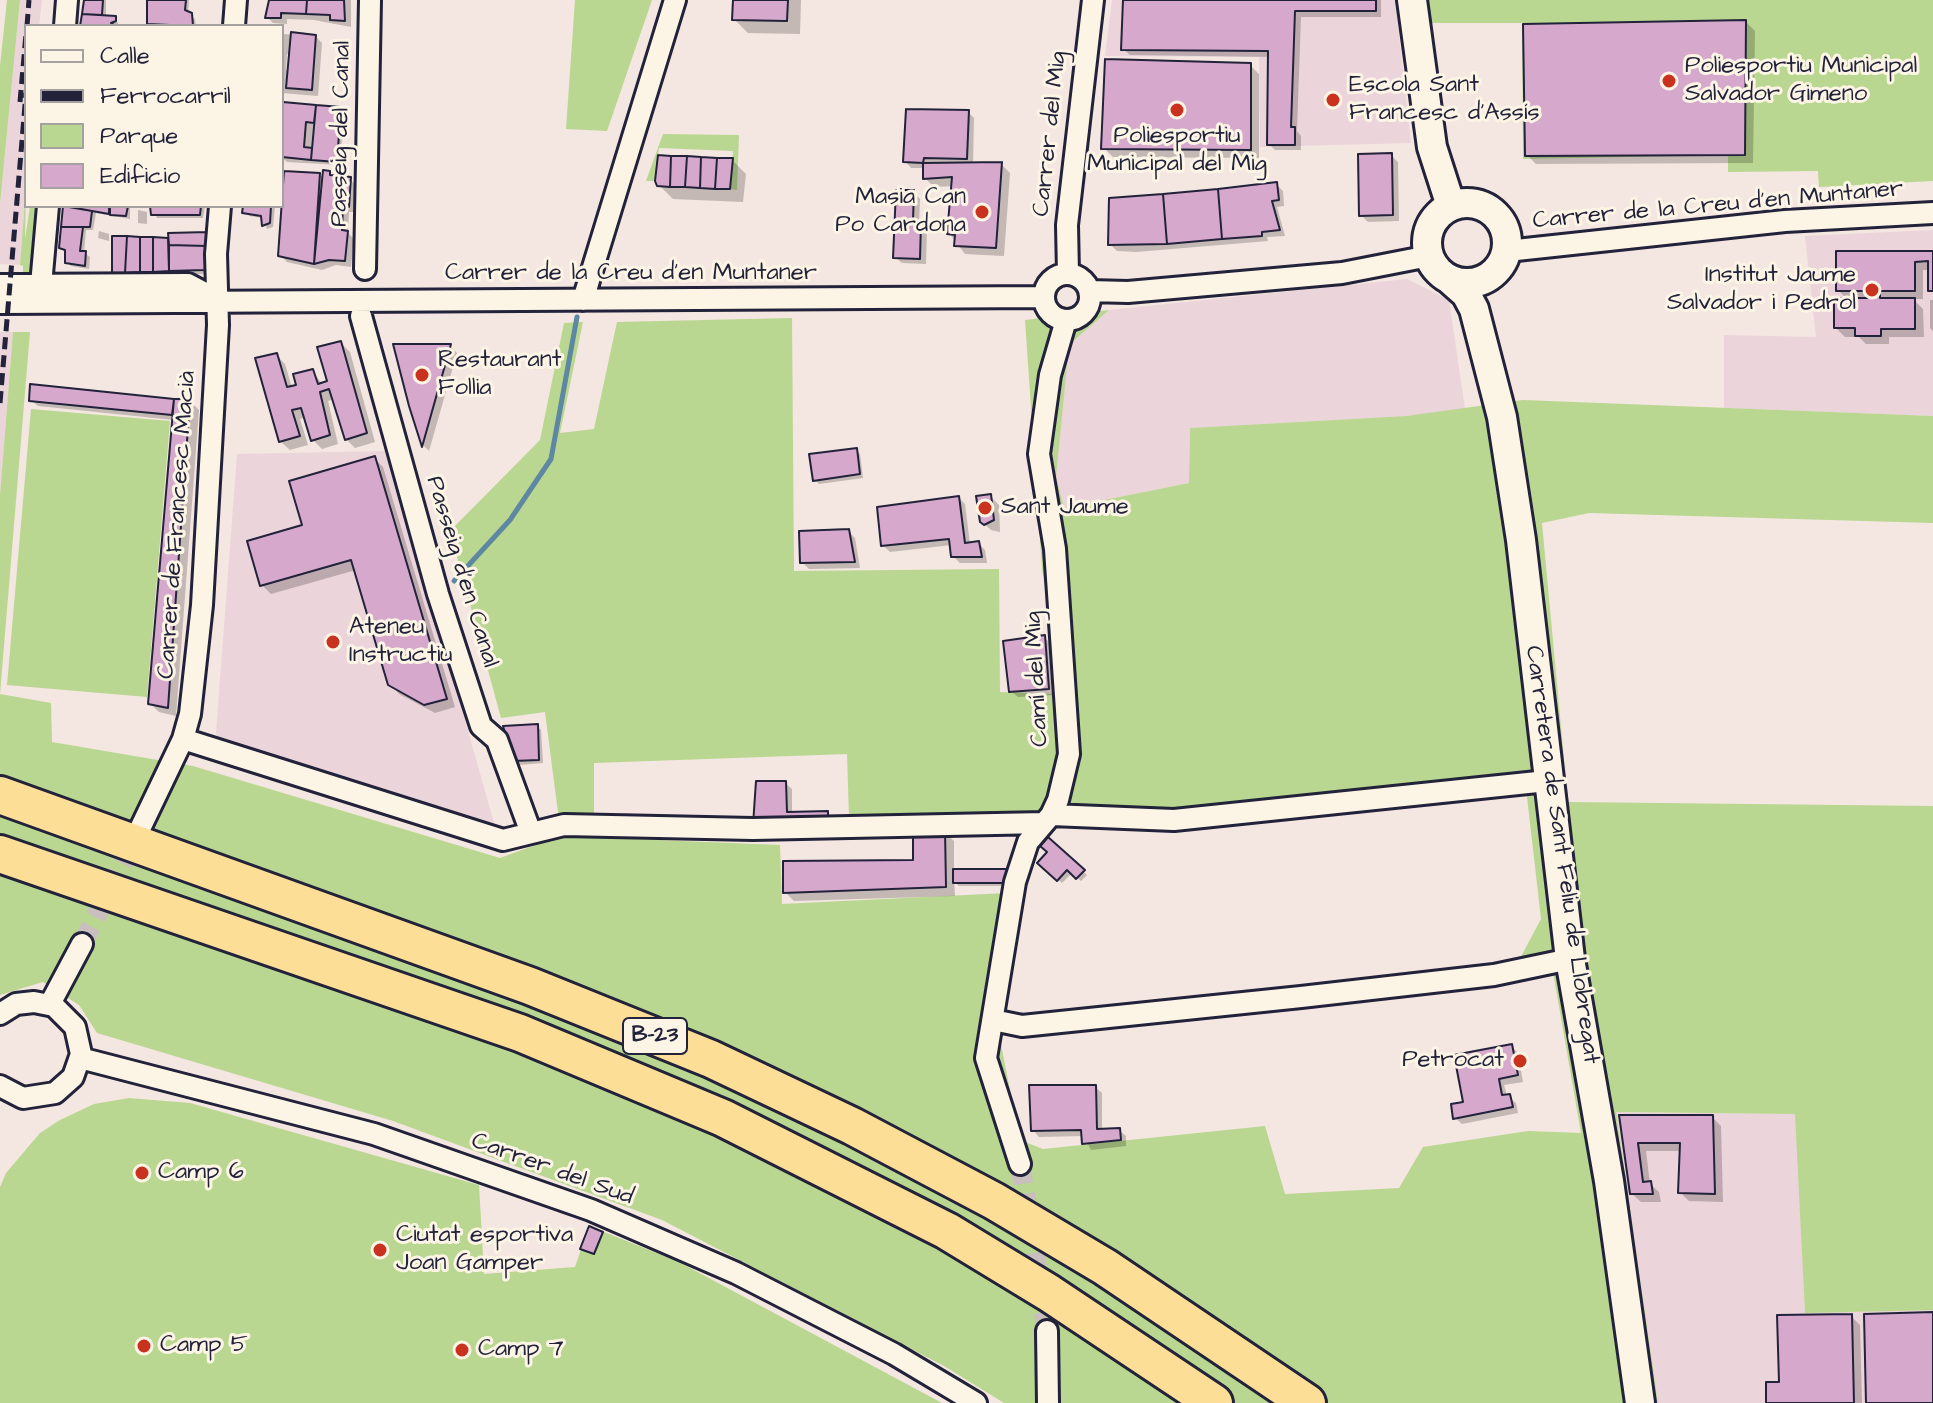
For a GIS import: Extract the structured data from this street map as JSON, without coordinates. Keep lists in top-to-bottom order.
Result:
{
  "streets": {
    "highway": ["B-23"],
    "street": [
      "Passeig del Canal",
      "Carrer del Mig",
      "Carrer de la Creu d'en Muntaner",
      "Carrer de Francesc Macià",
      "Passeig d'en Canal",
      "Camí del Mig",
      "Carretera de Sant Feliu de Llobregat",
      "Carrer del Sud"
    ]
  },
  "crossings": [
    ["Carrer del Mig", "Carrer de la Creu d'en Muntaner"],
    ["Carrer del Mig", "Camí del Mig"],
    ["Carrer de la Creu d'en Muntaner", "Carrer de Francesc Macià"],
    ["Carrer de la Creu d'en Muntaner", "Camí del Mig"],
    ["Carrer de la Creu d'en Muntaner", "Carretera de Sant Feliu de Llobregat"]
  ],
  "places": [
    "Poliesportiu Municipal Salvador Gimeno",
    "Escola Sant Francesc d'Assís",
    "Poliesportiu Municipal del Mig",
    "Masia Can Po Cardona",
    "Institut Jaume Salvador i Pedrol",
    "Restaurant Follia",
    "Sant Jaume",
    "Ateneu Instructiu",
    "Petrocat",
    "Camp 6",
    "Ciutat esportiva Joan Gamper",
    "Camp 5",
    "Camp 7"
  ],
  "legend": [
    "Calle",
    "Ferrocarril",
    "Parque",
    "Edificio"
  ]
}
